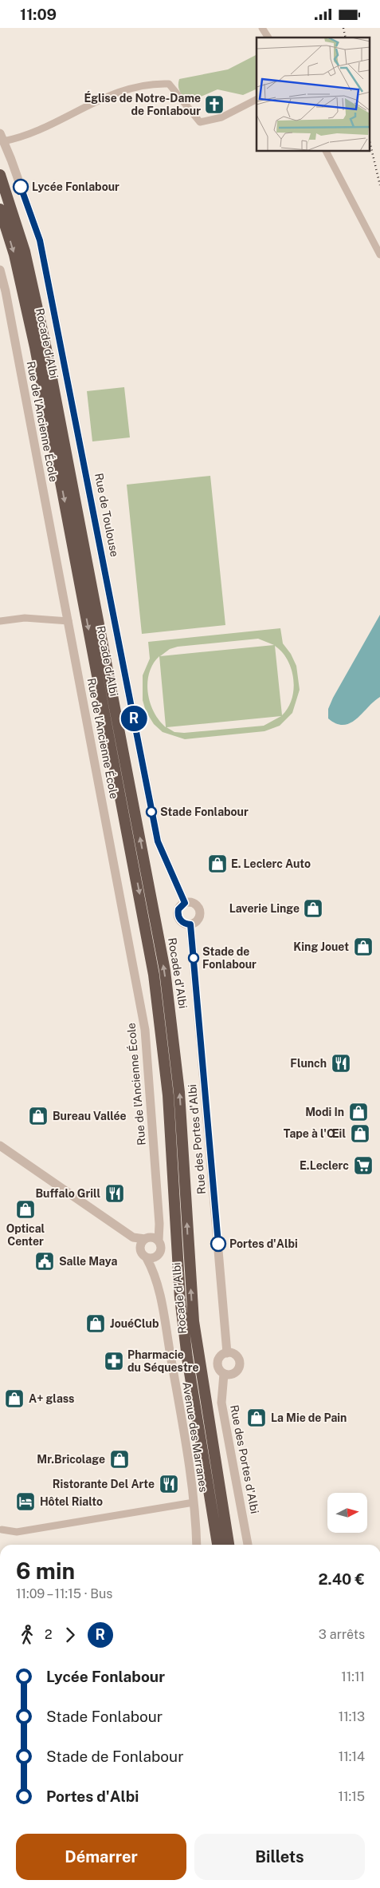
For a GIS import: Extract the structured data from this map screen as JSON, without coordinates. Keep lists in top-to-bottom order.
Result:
{
  "streets": {
    "highway": ["Rocade d'Albi"],
    "street": [
      "Rue de l’Ancienne École",
      "Rue de Toulouse",
      "Rue des Portes d'Albi",
      "Avenue des Marranes"
    ]
  },
  "crossings": [
    ["Rue de l’Ancienne École", "Avenue des Marranes"],
    ["Rue de Toulouse", "Rue des Portes d'Albi"]
  ],
  "places": {
    "church": ["Église de Notre-Dame de Fonlabour"],
    "other": [
      "Lycée Fonlabour",
      "Stade Fonlabour",
      "Stade de Fonlabour",
      "Portes d'Albi"
    ],
    "shop": [
      "E. Leclerc Auto",
      "Laverie Linge",
      "King Jouet",
      "Modi In",
      "Bureau Vallée",
      "Tape à l'Œil",
      "Optical Center",
      "JouéClub",
      "A+ glass",
      "La Mie de Pain",
      "Mr.Bricolage"
    ],
    "restaurant": ["Flunch", "Buffalo Grill", "Ristorante Del Arte"],
    "supermarket": ["E.Leclerc"],
    "public building": ["Salle Maya"],
    "pharmacy": ["Pharmacie du Séquestre"],
    "hotel": ["Hôtel Rialto"]
  },
  "lines": ["bus line R"],
  "north": "right",
  "page": {
    "status": "11:09",
    "on_map": "R",
    "heading": ["6 min", "11:09 – 11:15 · Bus", "2.40 €"],
    "legs": ["2", "R", "3 arrêts"],
    "list": [
      {
        "name": "Lycée Fonlabour",
        "value": "11:11"
      },
      {
        "name": "Stade Fonlabour",
        "value": "11:13"
      },
      {
        "name": "Stade de Fonlabour",
        "value": "11:14"
      },
      {
        "name": "Portes d'Albi",
        "value": "11:15"
      }
    ],
    "buttons": ["Démarrer", "Billets"]
  }
}
